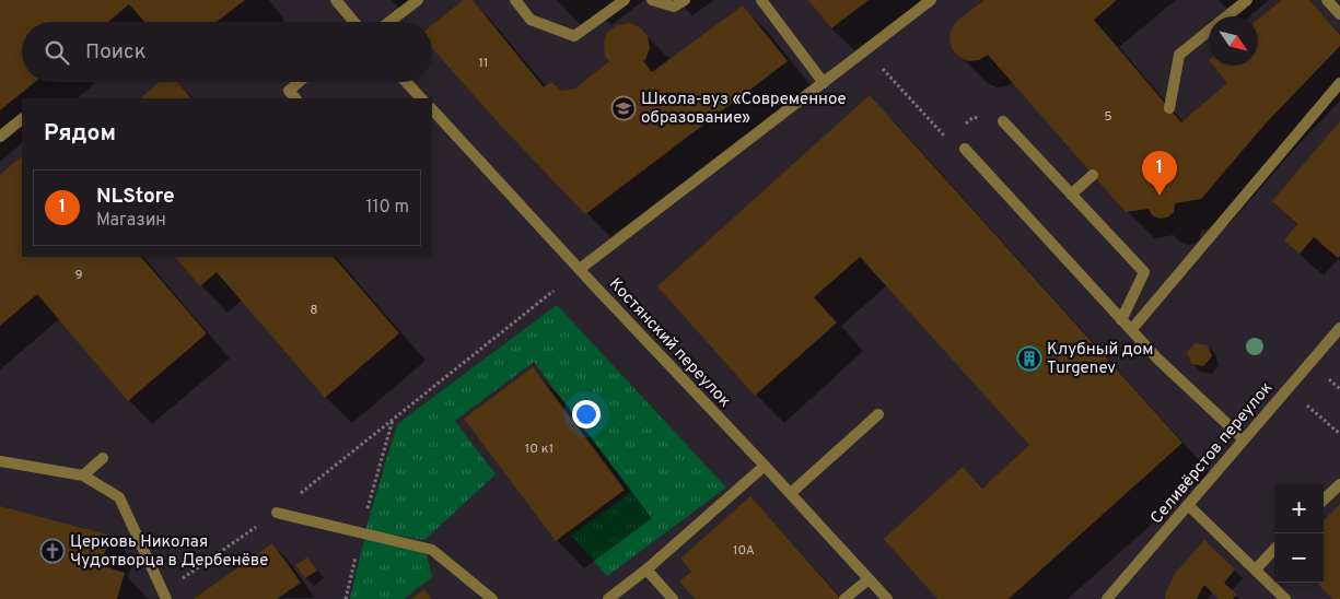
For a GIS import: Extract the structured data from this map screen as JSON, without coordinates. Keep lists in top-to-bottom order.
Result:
{
  "streets": {
    "street": ["Костянский переулок", "Селивёрстов переулок"]
  },
  "places": {
    "school or university": ["Школа-вуз «Современное образование»"],
    "building": ["Клубный дом Turgenev"],
    "church": ["Церковь Николая Чудотворца в Дербенёве"]
  },
  "house_numbers": [
    "11",
    "5",
    "9",
    "8",
    "10 к1",
    "10А"
  ],
  "north": "bottom right",
  "page": {
    "search": "Поиск",
    "heading": "Рядом",
    "pins": "1",
    "list": [
      {
        "mark": "1",
        "name": "NLStore",
        "note": "Магазин",
        "value": "110 m"
      }
    ],
    "map_buttons": ["+", "−"]
  }
}
